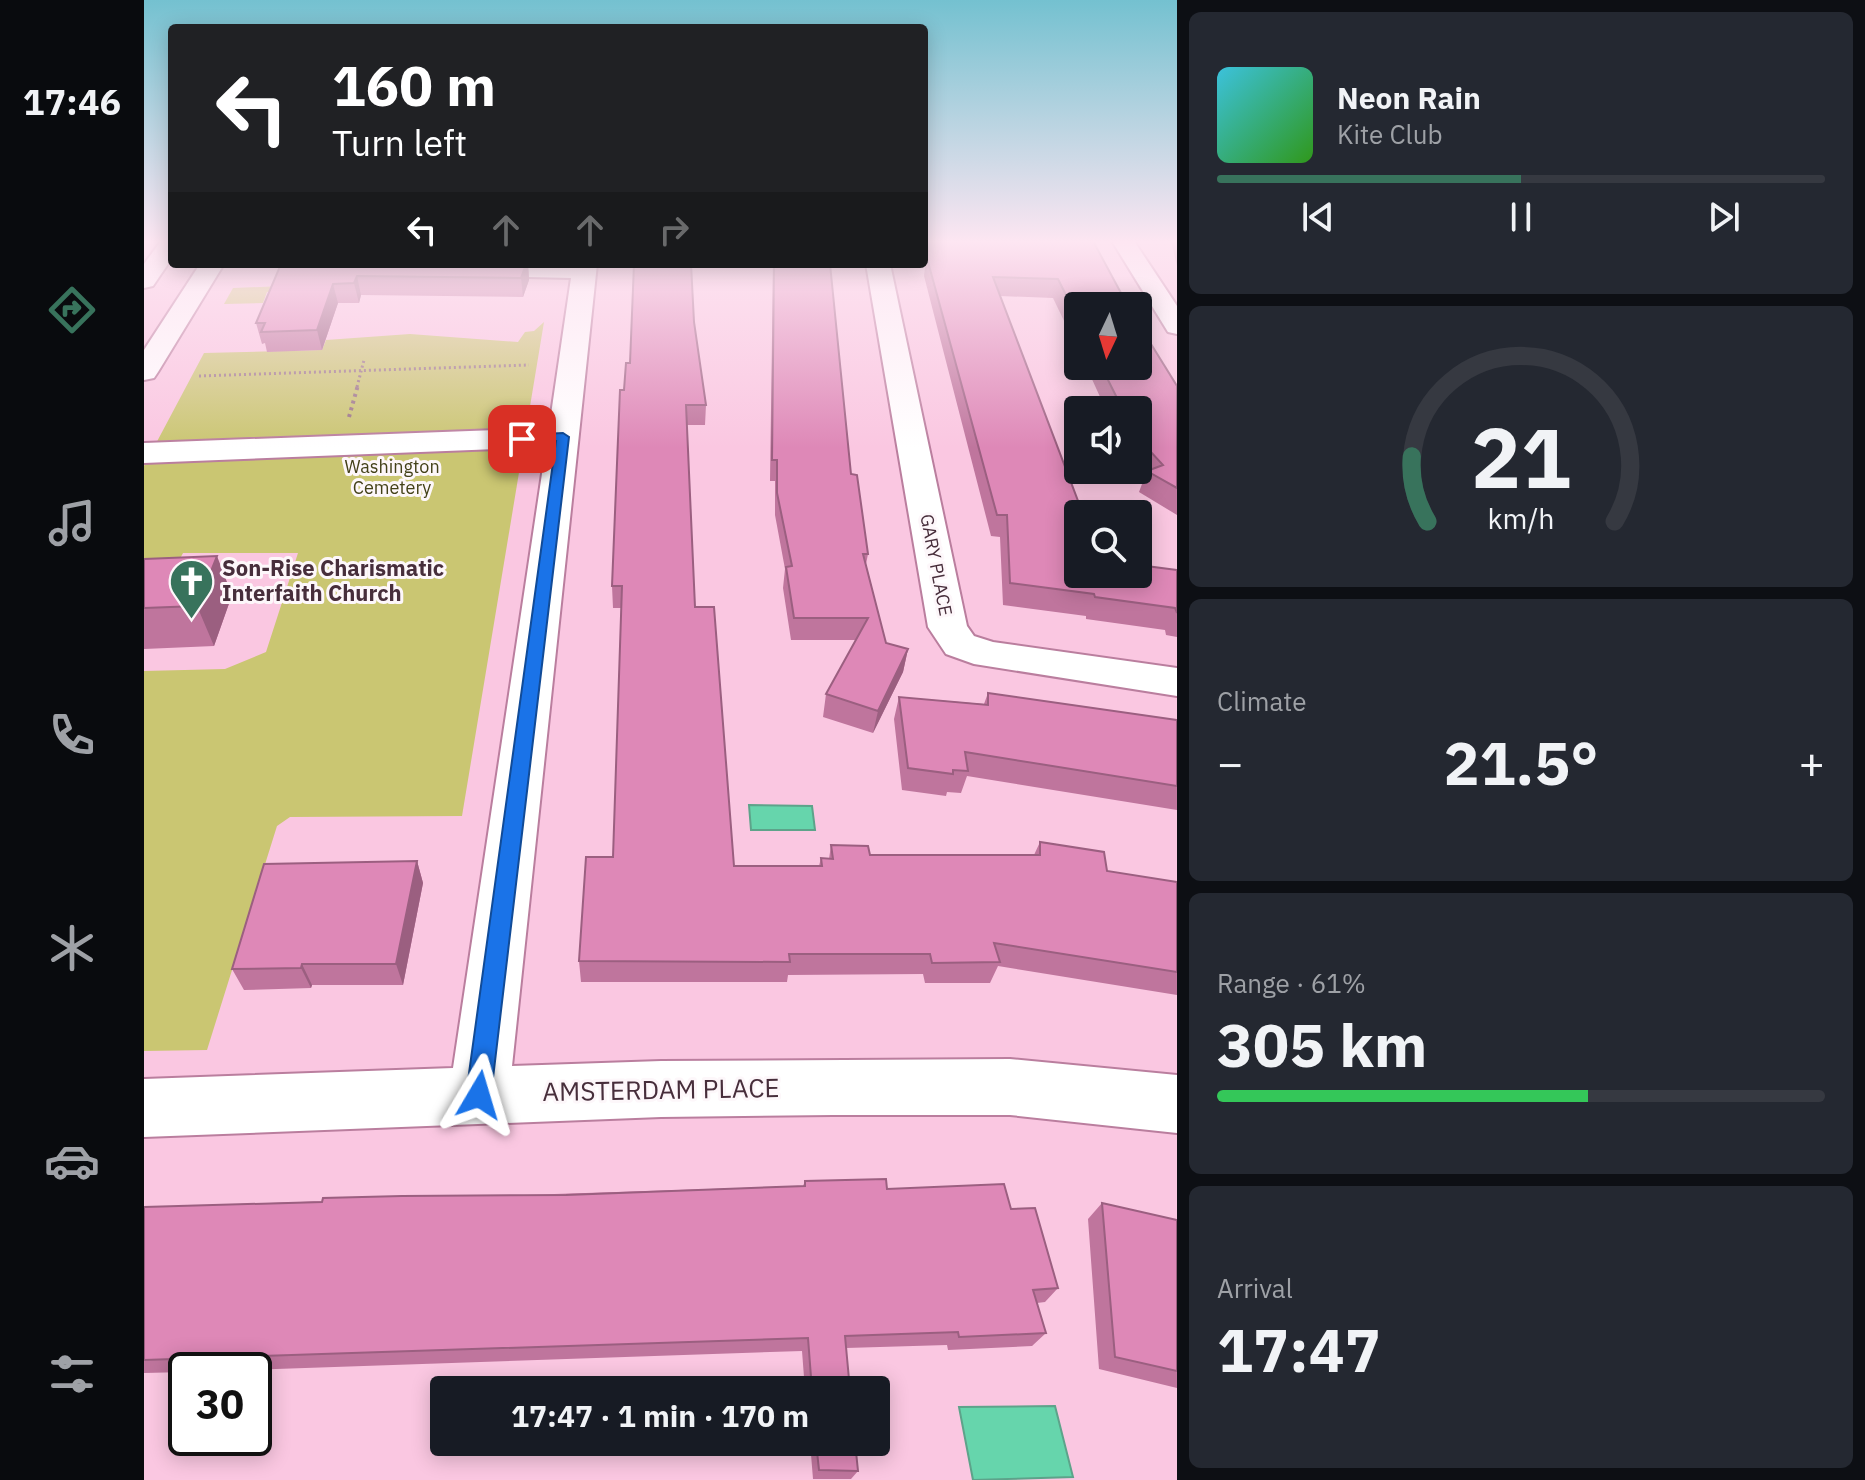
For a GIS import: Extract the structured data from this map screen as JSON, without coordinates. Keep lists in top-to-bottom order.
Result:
{
  "streets": {
    "street": ["GARY PLACE", "AMSTERDAM PLACE"]
  },
  "parks": ["Washington Cemetery"],
  "places": {
    "church": ["Son-Rise Charismatic Interfaith Church"]
  },
  "north": "bottom",
  "page": {
    "tabs": "17:46",
    "turn": ["160 m", "Turn left"],
    "song": ["Neon Rain", "Kite Club"],
    "tile": [
      "Climate",
      ["Range · 61%", "305 km"],
      ["Arrival", "17:47"]
    ],
    "heat": ["−", "21.5°", "+"],
    "limit": "30",
    "trip": "17:47 · 1 min · 170 m",
    "gauge": ["21", "km/h"]
  }
}
